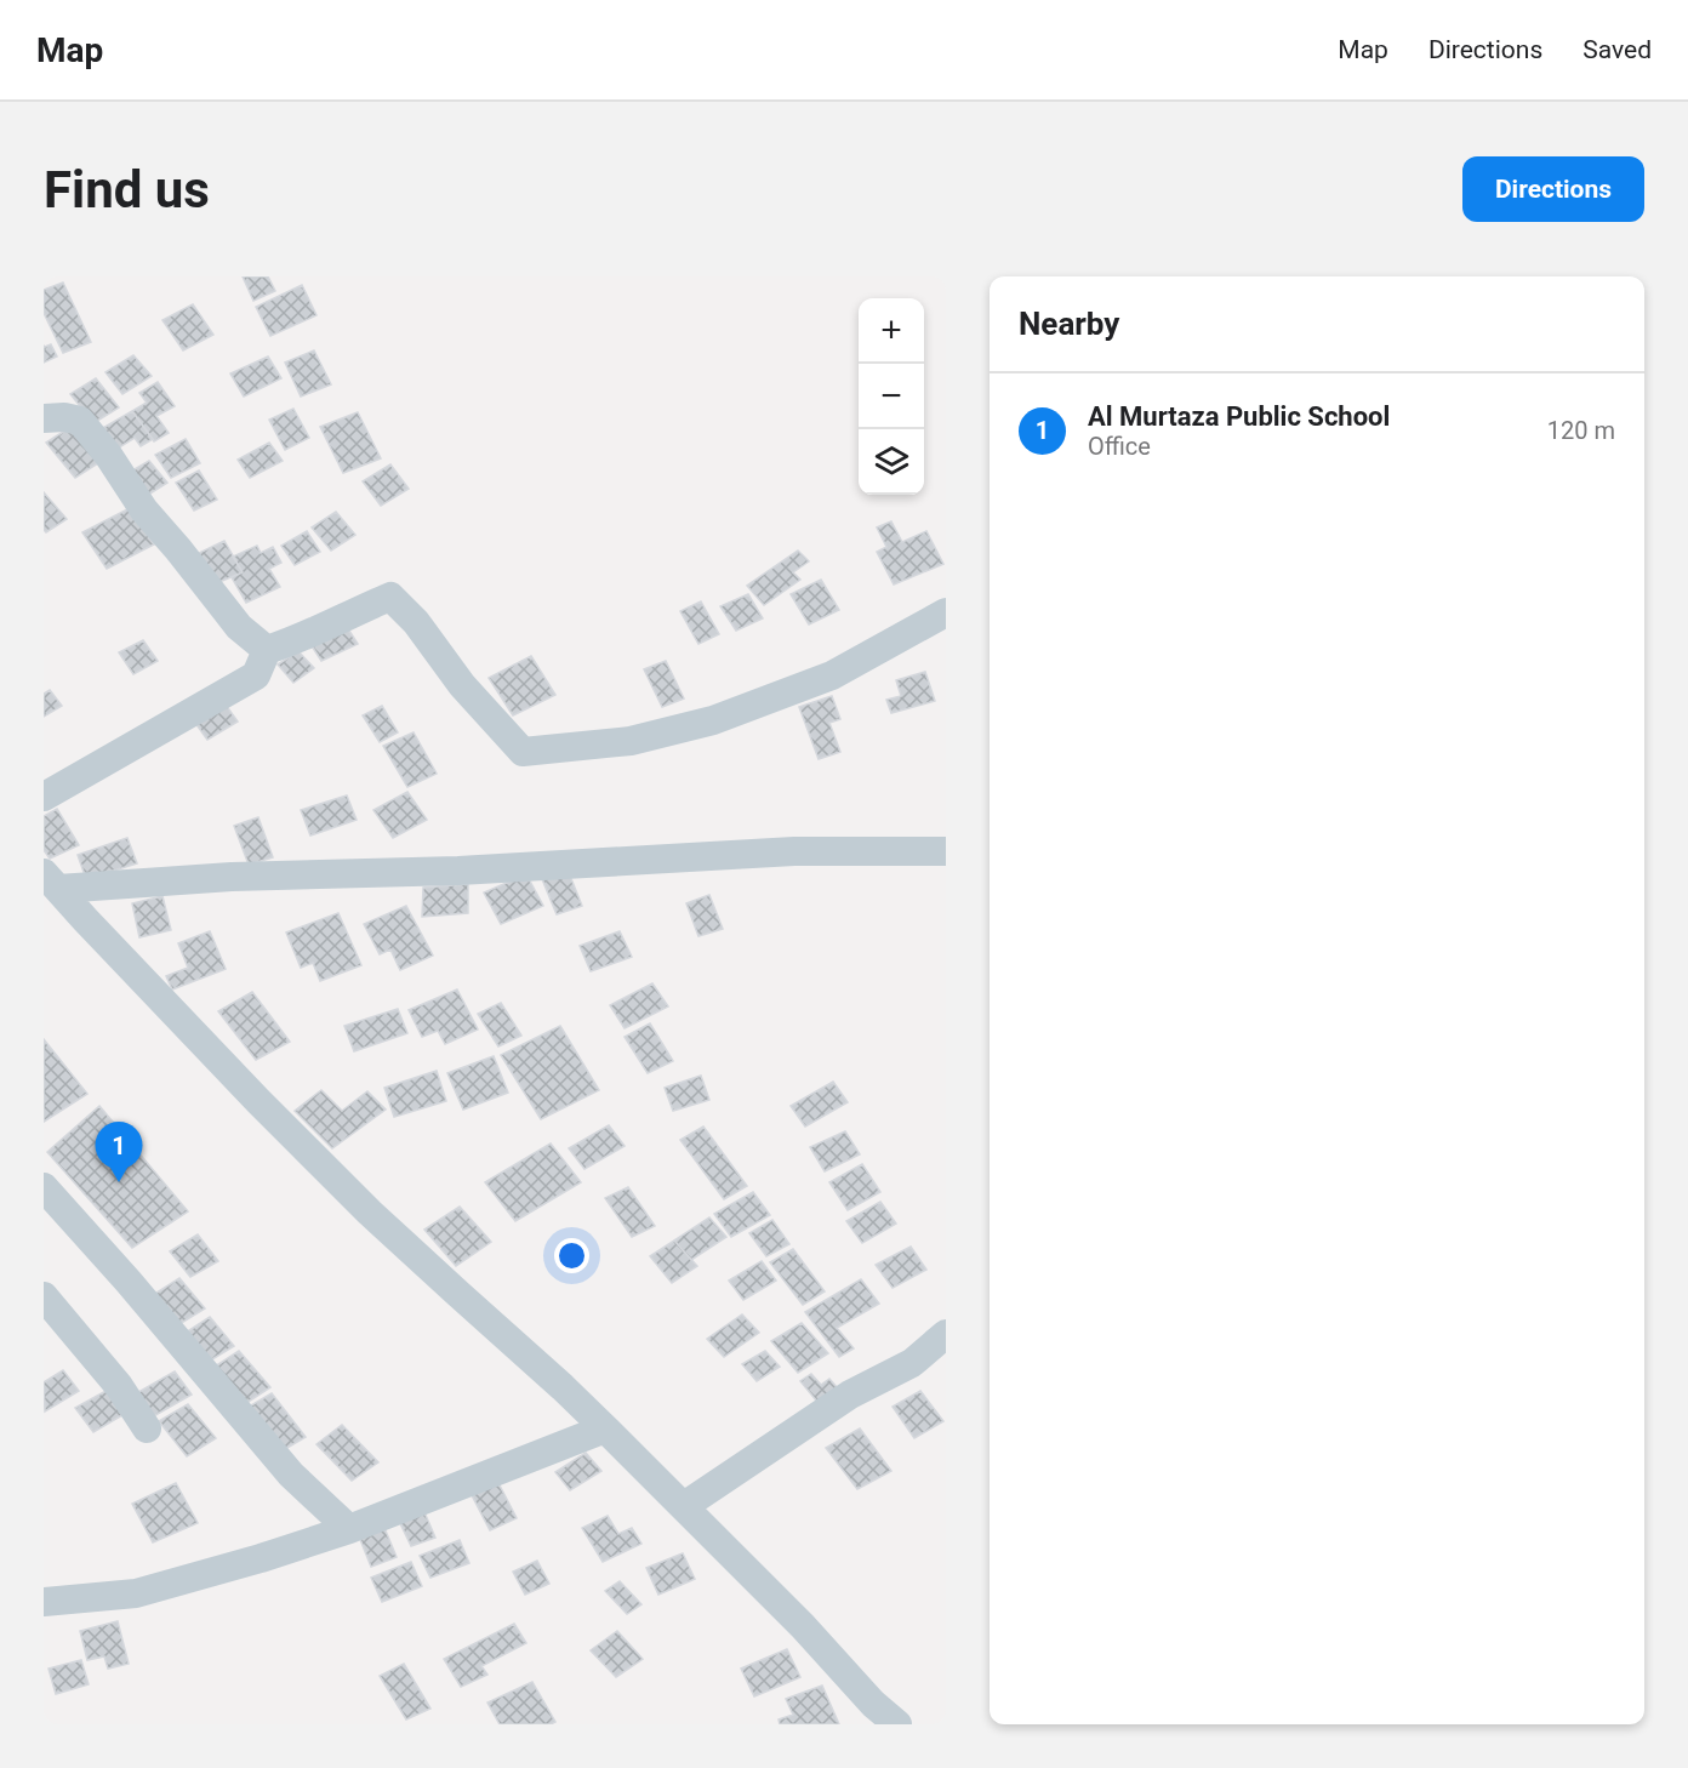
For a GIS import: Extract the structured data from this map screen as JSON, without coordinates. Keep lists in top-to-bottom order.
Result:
{
  "page": {
    "header": "Map",
    "nav": ["Map", "Directions", "Saved"],
    "buttons": "Directions",
    "title": "Find us",
    "heading": "Nearby",
    "map_buttons": ["+", "−"],
    "list": [
      {
        "mark": "1",
        "name": "Al Murtaza Public School",
        "note": "Office",
        "value": "120 m"
      }
    ],
    "pins": "1"
  }
}
